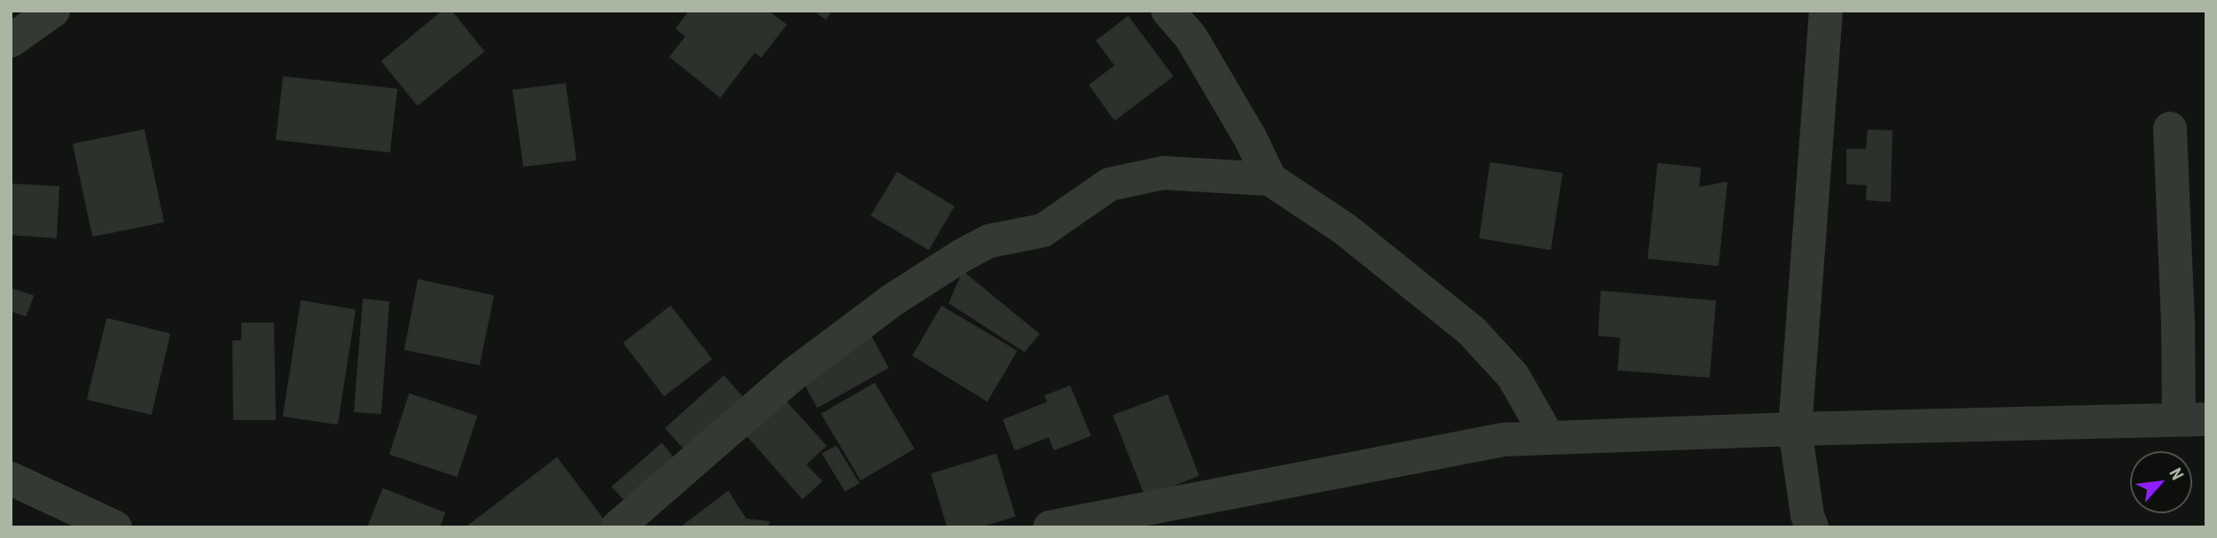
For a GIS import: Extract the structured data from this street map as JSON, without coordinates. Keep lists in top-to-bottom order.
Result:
{
  "north": "top right"
}
